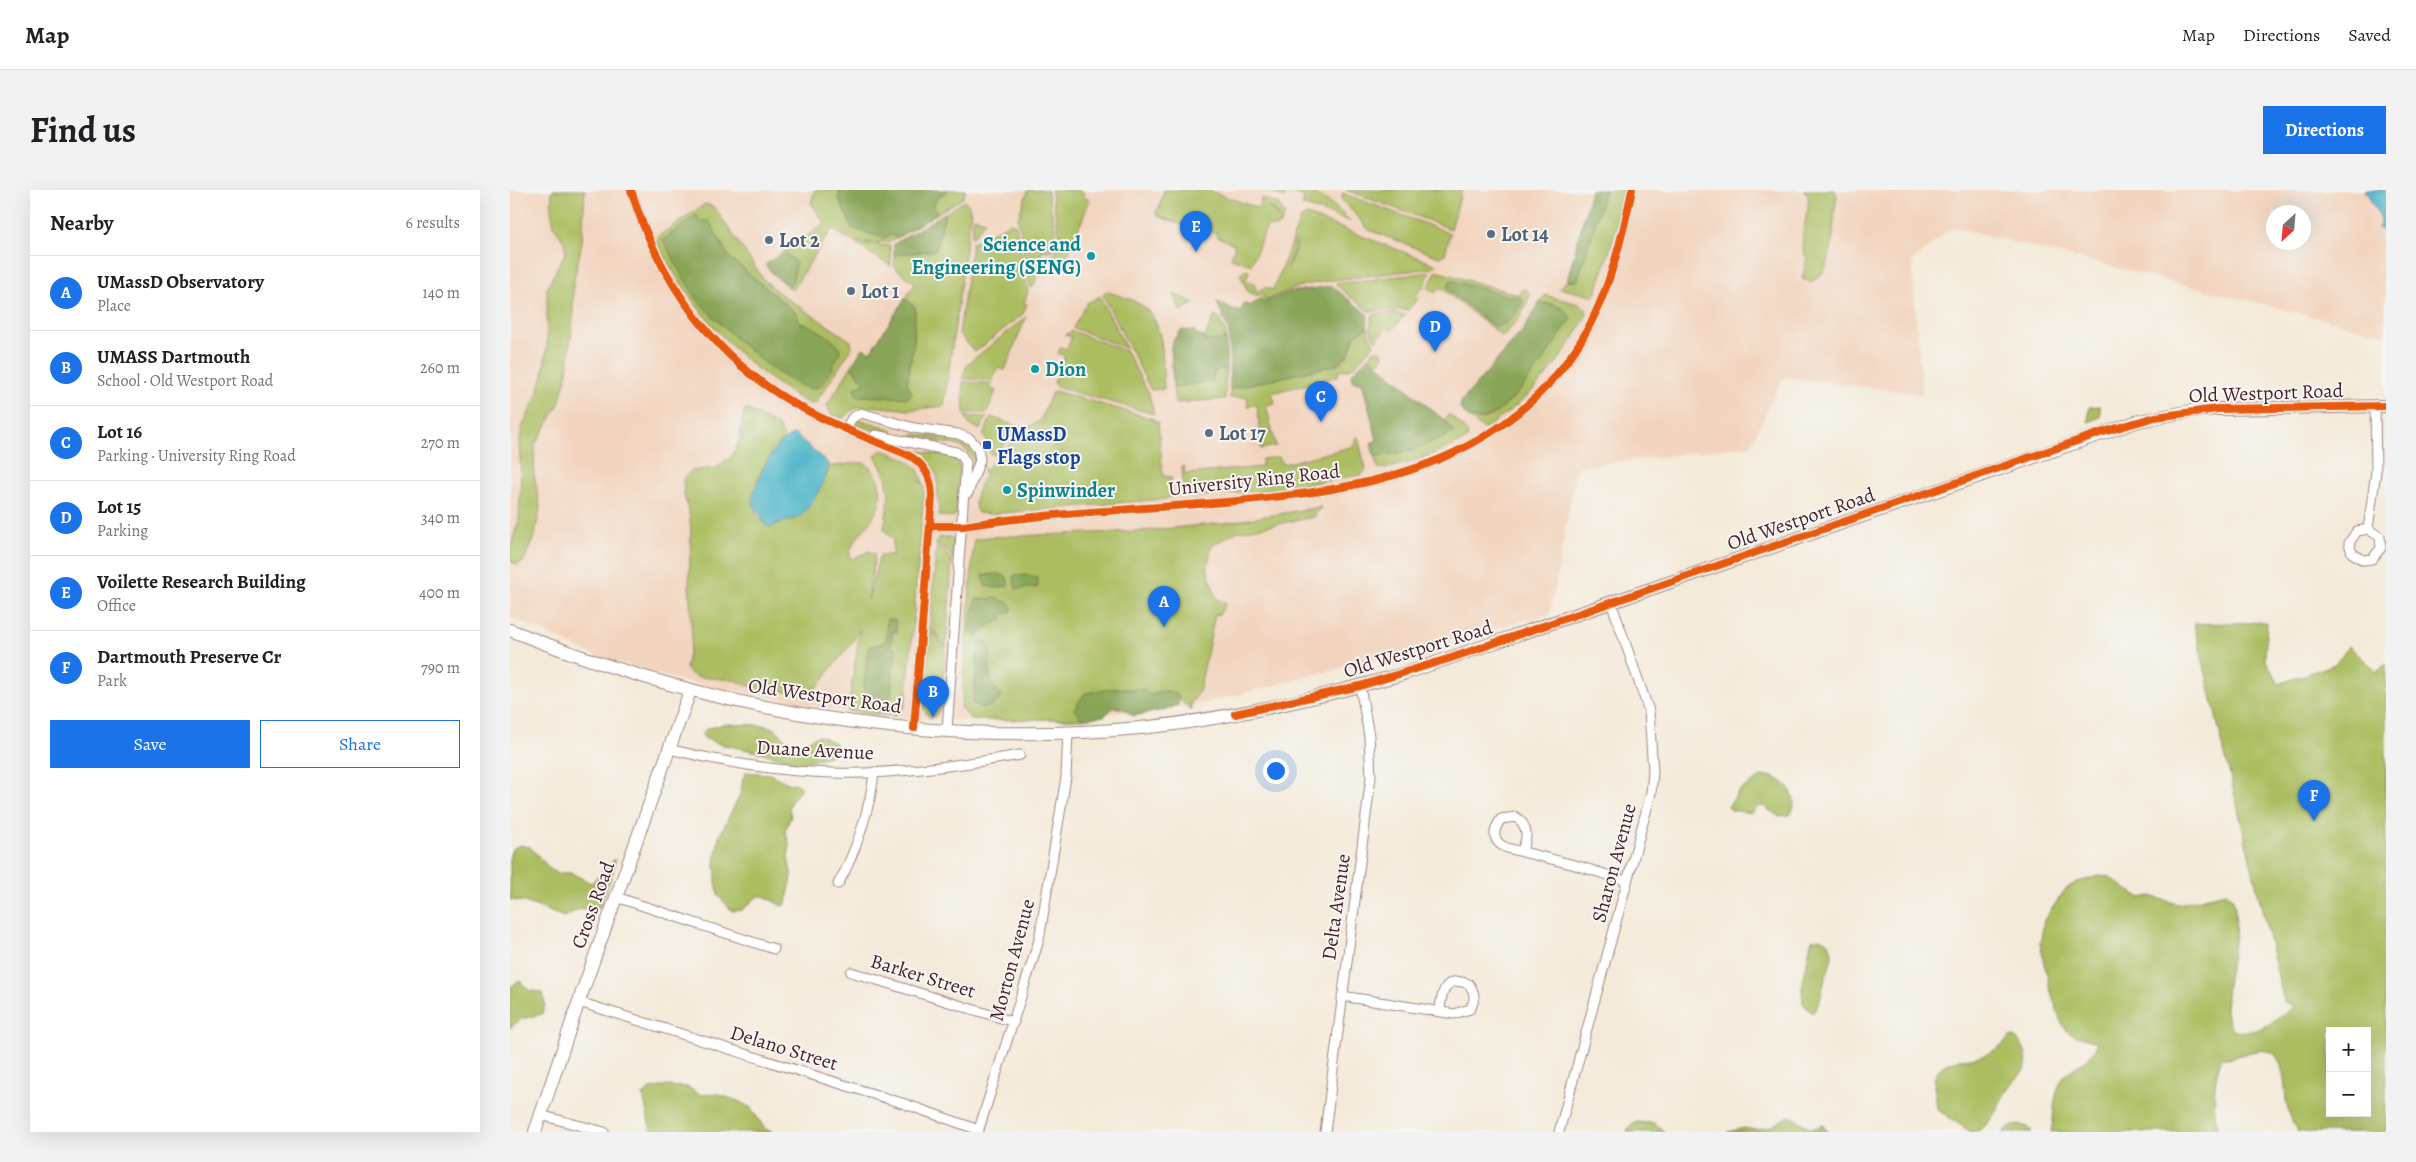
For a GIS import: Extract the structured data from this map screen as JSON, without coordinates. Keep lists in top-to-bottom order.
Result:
{
  "streets": {
    "main road": ["Old Westport Road", "Cross Road"],
    "street": [
      "University Ring Road",
      "Duane Avenue",
      "Sharon Avenue",
      "Delta Avenue",
      "Morton Avenue",
      "Barker Street",
      "Delano Street"
    ]
  },
  "crossings": [
    ["Old Westport Road", "Sharon Avenue"],
    ["Old Westport Road", "Cross Road"],
    ["Old Westport Road", "Delta Avenue"],
    ["Old Westport Road", "Morton Avenue"],
    ["Duane Avenue", "Cross Road"],
    ["Cross Road", "Delano Street"],
    ["Morton Avenue", "Barker Street"],
    ["Morton Avenue", "Delano Street"]
  ],
  "places": {
    "other": [
      "Lot 14",
      "Lot 2",
      "Science and Engineering (SENG)",
      "Lot 1",
      "Dion",
      "Lot 17",
      "Spinwinder"
    ],
    "transit": ["UMassD Flags stop"]
  },
  "north": "bottom left",
  "page": {
    "header": "Map",
    "nav": ["Map", "Directions", "Saved"],
    "title": "Find us",
    "buttons": [
      "Directions",
      ["Save", "Share"]
    ],
    "heading": ["Nearby", "6 results"],
    "pins": [
      "E",
      "D",
      "C",
      "A",
      "B",
      "F"
    ],
    "list": [
      {
        "mark": "A",
        "name": "UMassD Observatory",
        "note": "Place",
        "value": "140 m"
      },
      {
        "mark": "B",
        "name": "UMASS Dartmouth",
        "note": "School · Old Westport Road",
        "value": "260 m"
      },
      {
        "mark": "C",
        "name": "Lot 16",
        "note": "Parking · University Ring Road",
        "value": "270 m"
      },
      {
        "mark": "D",
        "name": "Lot 15",
        "note": "Parking",
        "value": "340 m"
      },
      {
        "mark": "E",
        "name": "Voilette Research Building",
        "note": "Office",
        "value": "400 m"
      },
      {
        "mark": "F",
        "name": "Dartmouth Preserve Cr",
        "note": "Park",
        "value": "790 m"
      }
    ],
    "map_buttons": ["+", "−"]
  }
}
